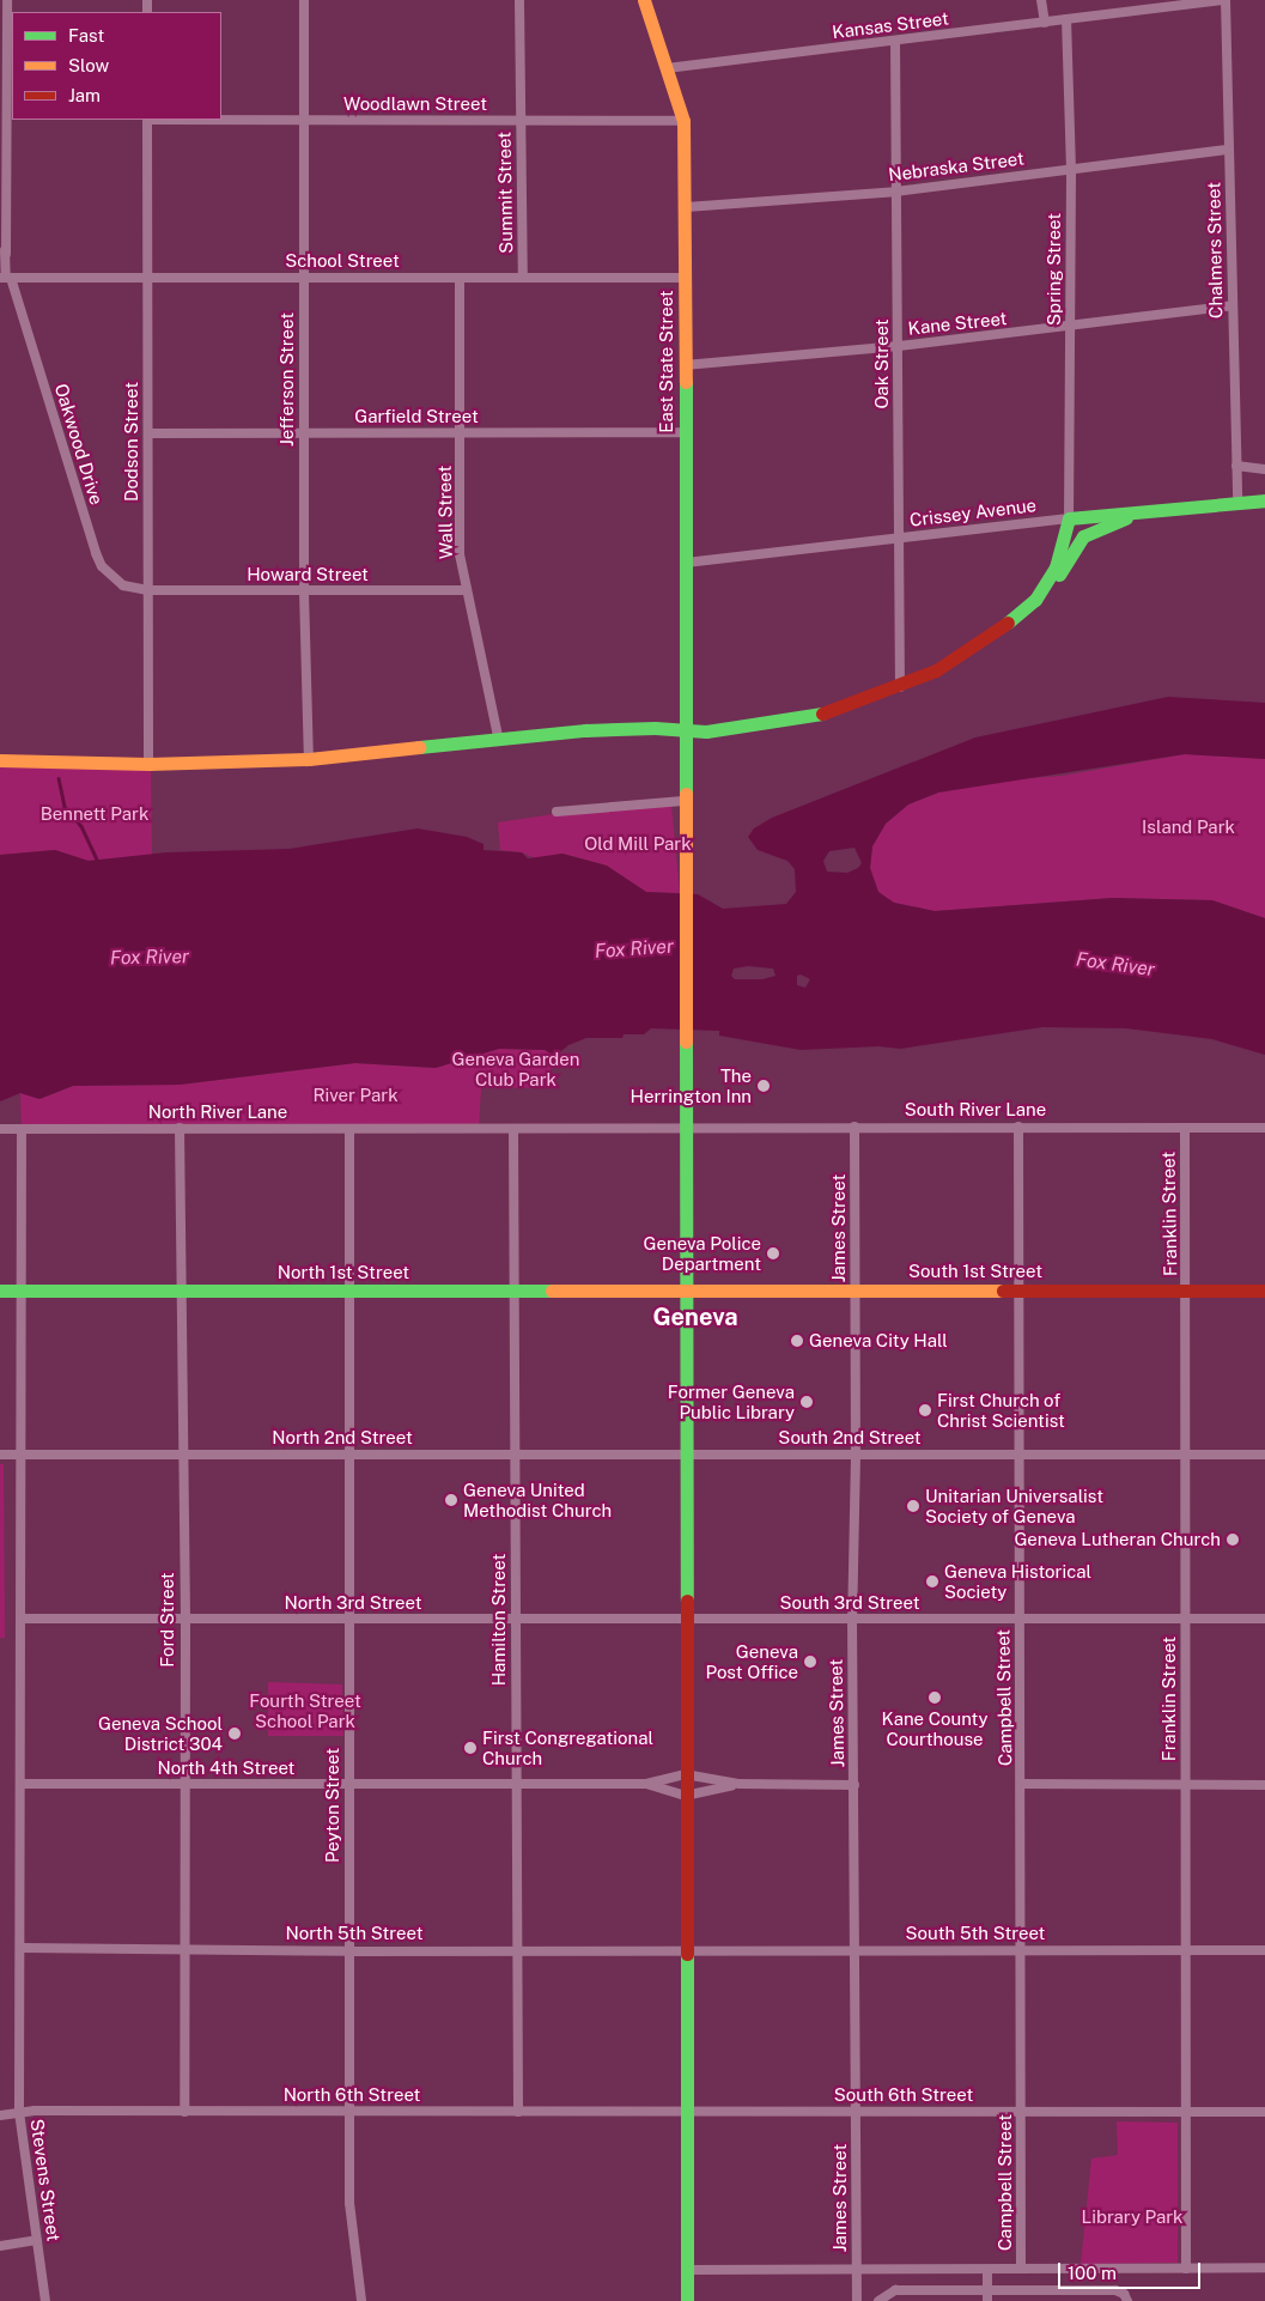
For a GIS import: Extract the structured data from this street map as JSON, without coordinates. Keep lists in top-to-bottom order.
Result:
{
  "streets": {
    "main road": [
      "East State Street",
      "Crissey Avenue",
      "South 1st Street",
      "North 1st Street"
    ],
    "street": [
      "Kansas Street",
      "Woodlawn Street",
      "Nebraska Street",
      "Summit Street",
      "Chalmers Street",
      "School Street",
      "Spring Street",
      "Kane Street",
      "Oak Street",
      "Jefferson Street",
      "Garfield Street",
      "Dodson Street",
      "Oakwood Drive",
      "Wall Street",
      "Howard Street",
      "South River Lane",
      "North River Lane",
      "Franklin Street",
      "James Street",
      "North 2nd Street",
      "South 2nd Street",
      "North 3rd Street",
      "South 3rd Street",
      "Ford Street",
      "Hamilton Street",
      "Campbell Street",
      "North 4th Street",
      "Peyton Street",
      "North 5th Street",
      "South 5th Street",
      "North 6th Street",
      "South 6th Street",
      "Stevens Street"
    ]
  },
  "crossings": [
    ["Kansas Street", "Chalmers Street"],
    ["Kansas Street", "Spring Street"],
    ["Kansas Street", "East State Street"],
    ["Kansas Street", "Oak Street"],
    ["Woodlawn Street", "Summit Street"],
    ["Woodlawn Street", "East State Street"],
    ["Woodlawn Street", "Jefferson Street"],
    ["Woodlawn Street", "Dodson Street"],
    ["Nebraska Street", "Chalmers Street"],
    ["Nebraska Street", "Spring Street"],
    ["Nebraska Street", "East State Street"],
    ["Nebraska Street", "Oak Street"],
    ["Summit Street", "School Street"],
    ["Chalmers Street", "Kane Street"],
    ["Chalmers Street", "Crissey Avenue"],
    ["School Street", "East State Street"],
    ["School Street", "Jefferson Street"],
    ["School Street", "Dodson Street"],
    ["School Street", "Oakwood Drive"],
    ["School Street", "Wall Street"],
    ["Spring Street", "Kane Street"],
    ["Spring Street", "Crissey Avenue"],
    ["Kane Street", "East State Street"],
    ["Kane Street", "Oak Street"],
    ["East State Street", "Garfield Street"],
    ["East State Street", "Crissey Avenue"],
    ["East State Street", "South River Lane"],
    ["East State Street", "North River Lane"],
    ["East State Street", "South 1st Street"],
    ["East State Street", "North 1st Street"],
    ["East State Street", "North 2nd Street"],
    ["East State Street", "South 2nd Street"],
    ["East State Street", "North 3rd Street"],
    ["East State Street", "South 3rd Street"],
    ["East State Street", "North 4th Street"],
    ["East State Street", "North 5th Street"],
    ["East State Street", "South 5th Street"],
    ["East State Street", "North 6th Street"],
    ["East State Street", "South 6th Street"],
    ["Oak Street", "Crissey Avenue"],
    ["Jefferson Street", "Garfield Street"],
    ["Jefferson Street", "Howard Street"],
    ["Garfield Street", "Dodson Street"],
    ["Garfield Street", "Wall Street"],
    ["Dodson Street", "Oakwood Drive"],
    ["Dodson Street", "Howard Street"],
    ["Oakwood Drive", "Howard Street"],
    ["Wall Street", "Howard Street"],
    ["South River Lane", "North River Lane"],
    ["South River Lane", "Franklin Street"],
    ["South River Lane", "James Street"],
    ["South River Lane", "Campbell Street"],
    ["North River Lane", "Ford Street"],
    ["North River Lane", "Hamilton Street"],
    ["North River Lane", "Peyton Street"],
    ["North River Lane", "Stevens Street"],
    ["Franklin Street", "South 1st Street"],
    ["Franklin Street", "South 2nd Street"],
    ["Franklin Street", "South 3rd Street"],
    ["Franklin Street", "South 5th Street"],
    ["Franklin Street", "South 6th Street"],
    ["James Street", "South 1st Street"],
    ["James Street", "South 2nd Street"],
    ["James Street", "South 3rd Street"],
    ["James Street", "South 5th Street"],
    ["James Street", "South 6th Street"],
    ["South 1st Street", "North 1st Street"],
    ["South 1st Street", "Campbell Street"],
    ["North 1st Street", "Ford Street"],
    ["North 1st Street", "Hamilton Street"],
    ["North 1st Street", "Peyton Street"],
    ["North 1st Street", "Stevens Street"],
    ["North 2nd Street", "South 2nd Street"],
    ["North 2nd Street", "Ford Street"],
    ["North 2nd Street", "Hamilton Street"],
    ["North 2nd Street", "Peyton Street"],
    ["North 2nd Street", "Stevens Street"],
    ["South 2nd Street", "Campbell Street"],
    ["North 3rd Street", "South 3rd Street"],
    ["North 3rd Street", "Ford Street"],
    ["North 3rd Street", "Hamilton Street"],
    ["North 3rd Street", "Peyton Street"],
    ["North 3rd Street", "Stevens Street"],
    ["South 3rd Street", "Campbell Street"],
    ["Ford Street", "North 4th Street"],
    ["Ford Street", "North 5th Street"],
    ["Ford Street", "North 6th Street"],
    ["Hamilton Street", "North 4th Street"],
    ["Hamilton Street", "North 5th Street"],
    ["Hamilton Street", "North 6th Street"],
    ["Campbell Street", "South 5th Street"],
    ["Campbell Street", "South 6th Street"],
    ["North 4th Street", "Peyton Street"],
    ["North 4th Street", "Stevens Street"],
    ["Peyton Street", "North 5th Street"],
    ["Peyton Street", "North 6th Street"],
    ["North 5th Street", "South 5th Street"],
    ["North 5th Street", "Stevens Street"],
    ["North 6th Street", "South 6th Street"],
    ["North 6th Street", "Stevens Street"]
  ],
  "districts": ["Geneva"],
  "water": ["Fox River"],
  "parks": [
    "Bennett Park",
    "Island Park",
    "Old Mill Park",
    "Geneva Garden Club Park",
    "River Park",
    "Fourth Street School Park",
    "Library Park"
  ],
  "places": [
    "The Herrington Inn",
    "Geneva Police Department",
    "Geneva City Hall",
    "Former Geneva Public Library",
    "First Church of Christ Scientist",
    "Geneva United Methodist Church",
    "Unitarian Universalist Society of Geneva",
    "Geneva Lutheran Church",
    "Geneva Historical Society",
    "Geneva Post Office",
    "Kane County Courthouse",
    "Geneva School District 304",
    "First Congregational Church"
  ],
  "legend": ["Fast", "Slow", "Jam"],
  "scale_bar": "100 m"
}
